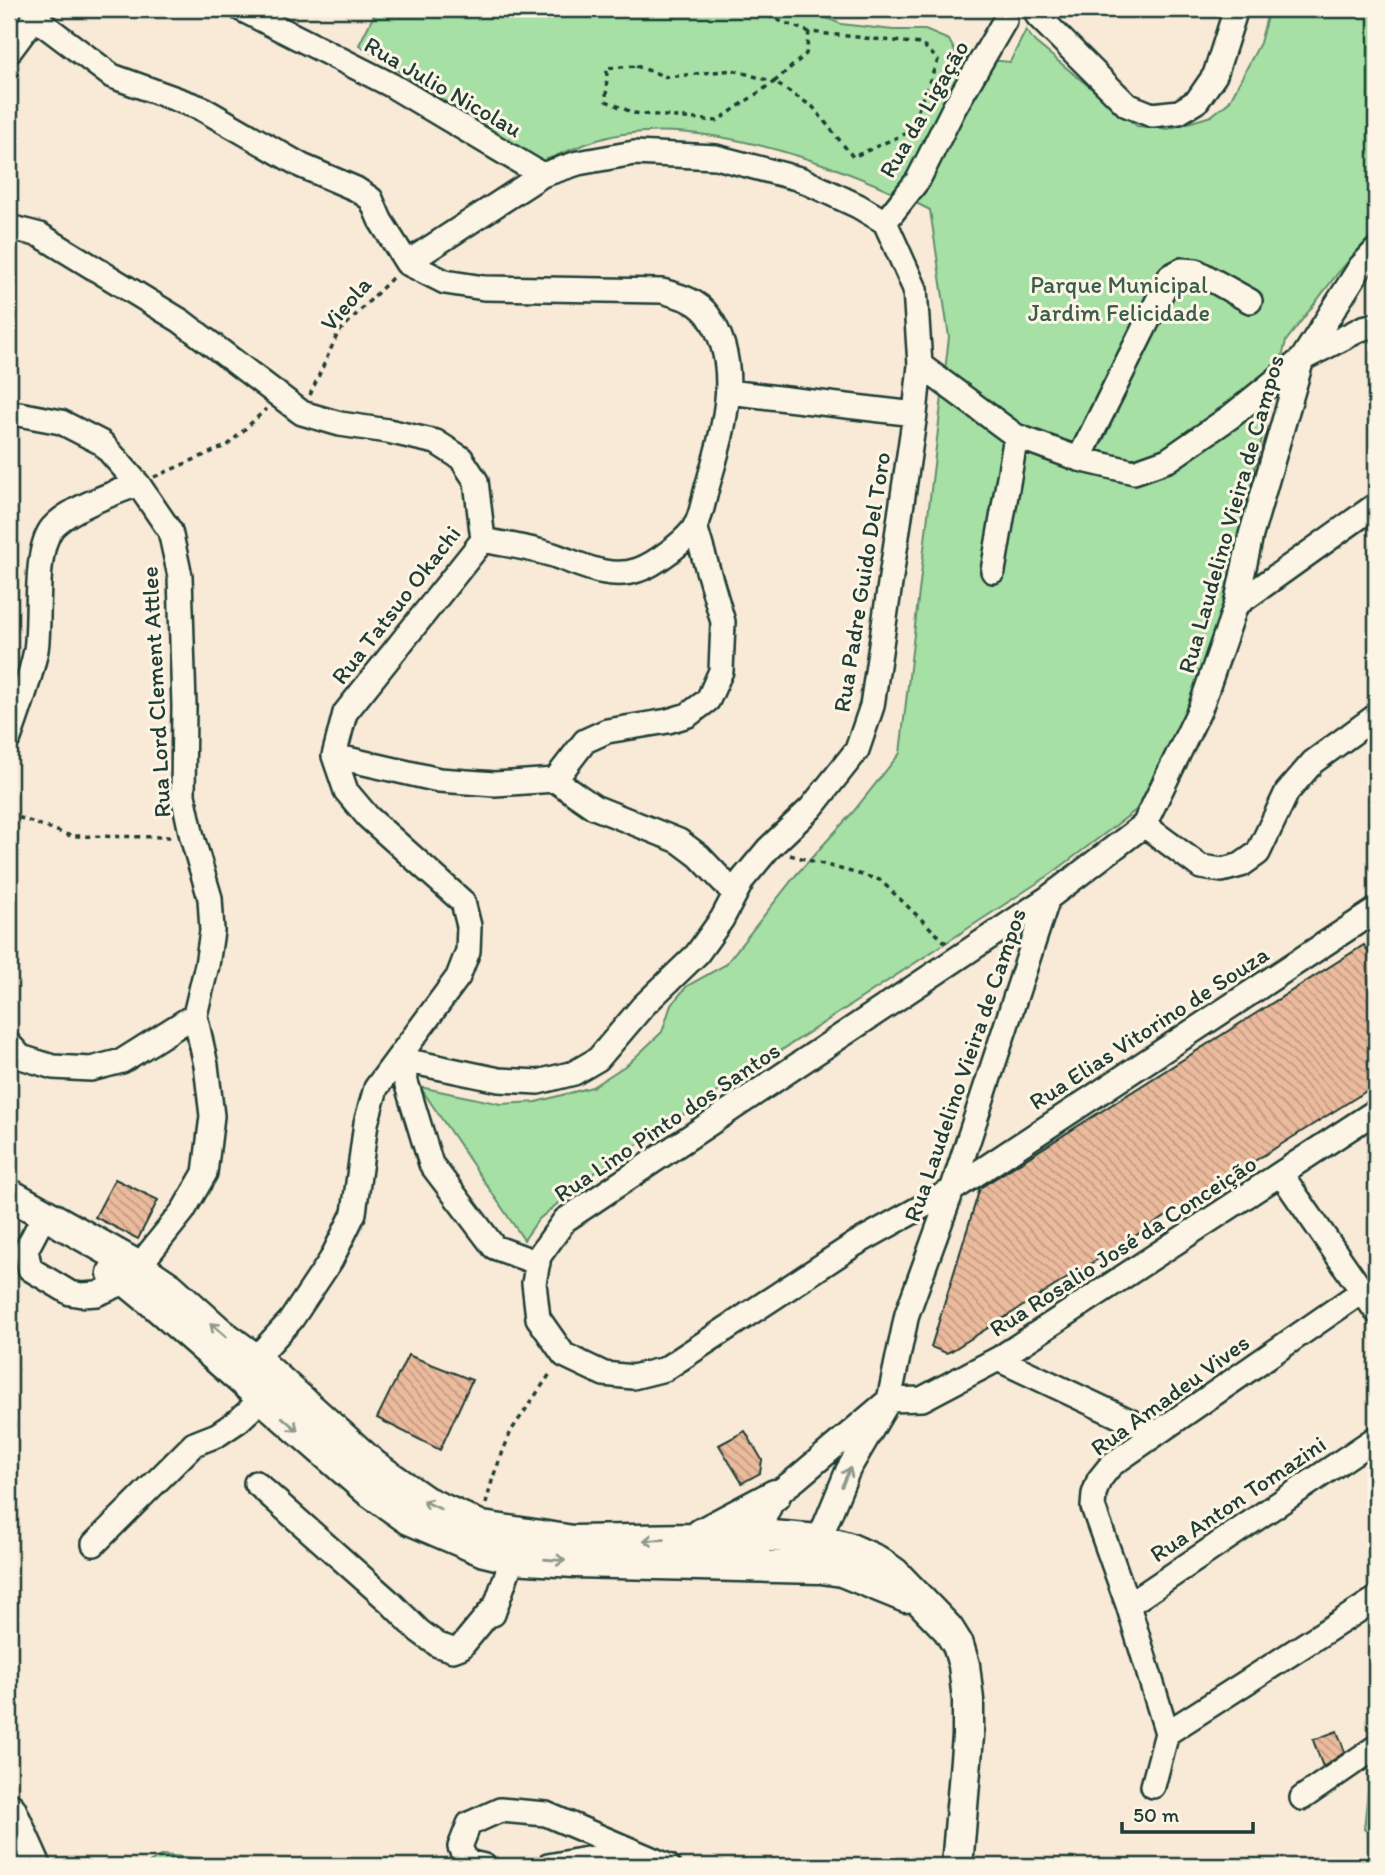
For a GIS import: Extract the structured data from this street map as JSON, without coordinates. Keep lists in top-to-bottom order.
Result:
{
  "streets": {
    "street": [
      "Rua Julio Nicolau",
      "Rua da Ligação",
      "Rua Laudelino Vieira de Campos",
      "Rua Padre Guido Del Toro",
      "Rua Tatsuo Okachi",
      "Rua Lord Clement Attlee",
      "Rua Elias Vitorino de Souza",
      "Rua Lino Pinto dos Santos",
      "Rua Rosalio José da Conceição",
      "Rua Amadeu Vives",
      "Rua Anton Tomazini"
    ],
    "path": ["Vieola"]
  },
  "crossings": [
    ["Rua da Ligação", "Rua Padre Guido Del Toro"],
    ["Vieola", "Rua Tatsuo Okachi"],
    ["Rua Laudelino Vieira de Campos", "Rua Elias Vitorino de Souza"],
    ["Rua Laudelino Vieira de Campos", "Rua Lino Pinto dos Santos"],
    ["Rua Laudelino Vieira de Campos", "Rua Rosalio José da Conceição"],
    ["Rua Elias Vitorino de Souza", "Rua Lino Pinto dos Santos"],
    ["Rua Amadeu Vives", "Rua Anton Tomazini"]
  ],
  "parks": ["Parque Municipal Jardim Felicidade"],
  "scale_bar": "50 m"
}
